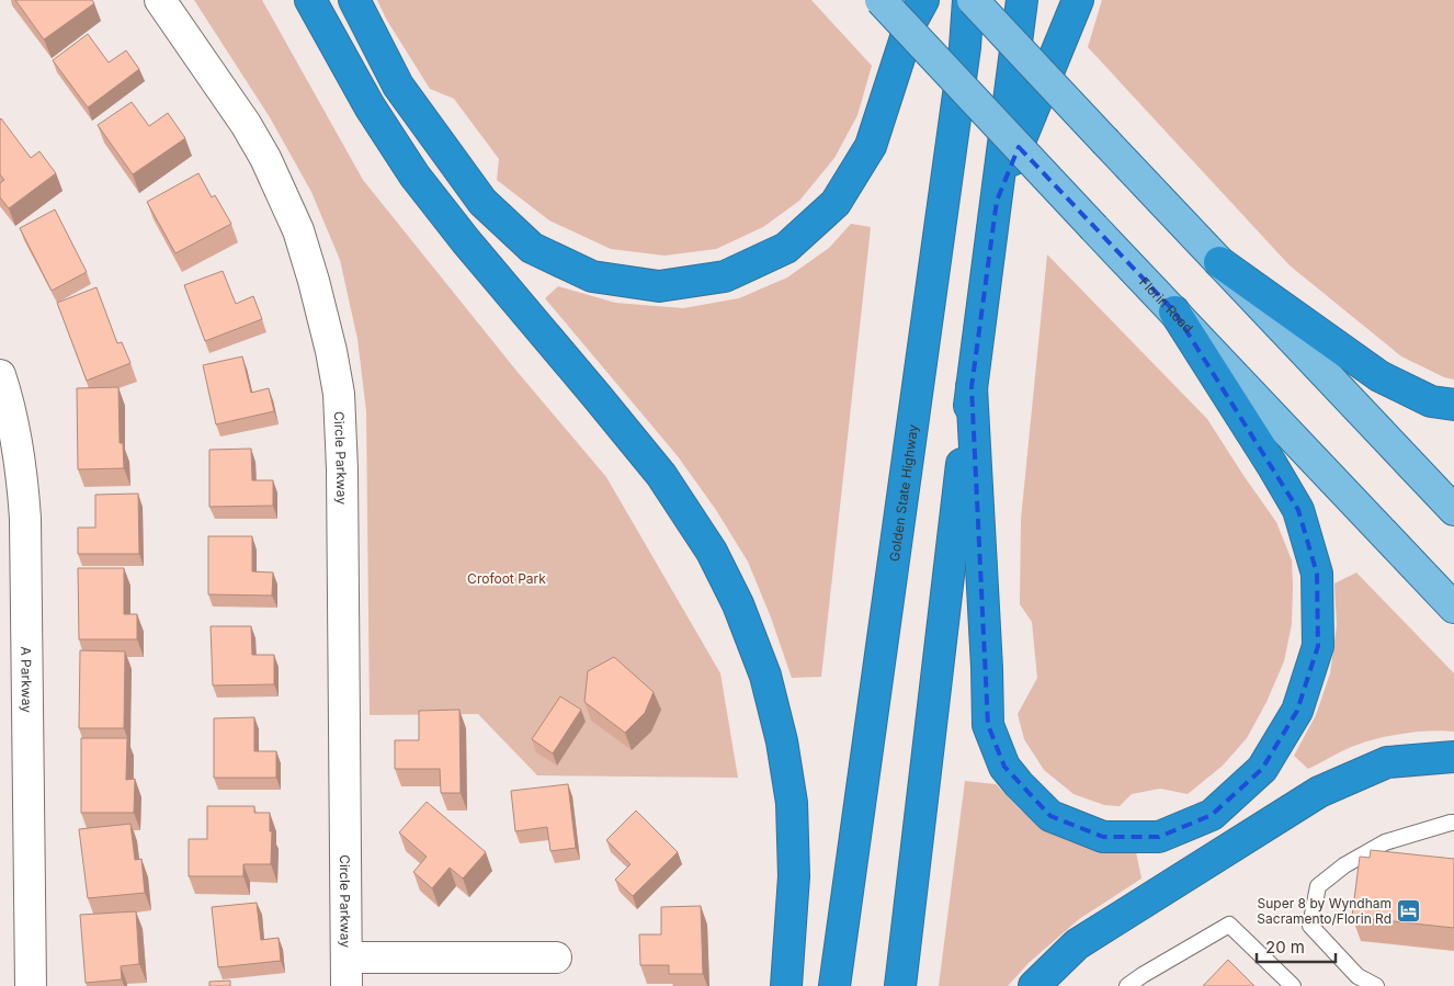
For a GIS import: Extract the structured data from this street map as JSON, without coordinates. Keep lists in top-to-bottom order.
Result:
{
  "streets": {
    "highway": ["Golden State Highway"],
    "main road": ["Florin Road"],
    "street": ["Circle Parkway", "A Parkway"]
  },
  "parks": ["Crofoot Park"],
  "places": {
    "hotel": ["Super 8 by Wyndham Sacramento/Florin Rd"]
  },
  "scale_bar": "20 m"
}
